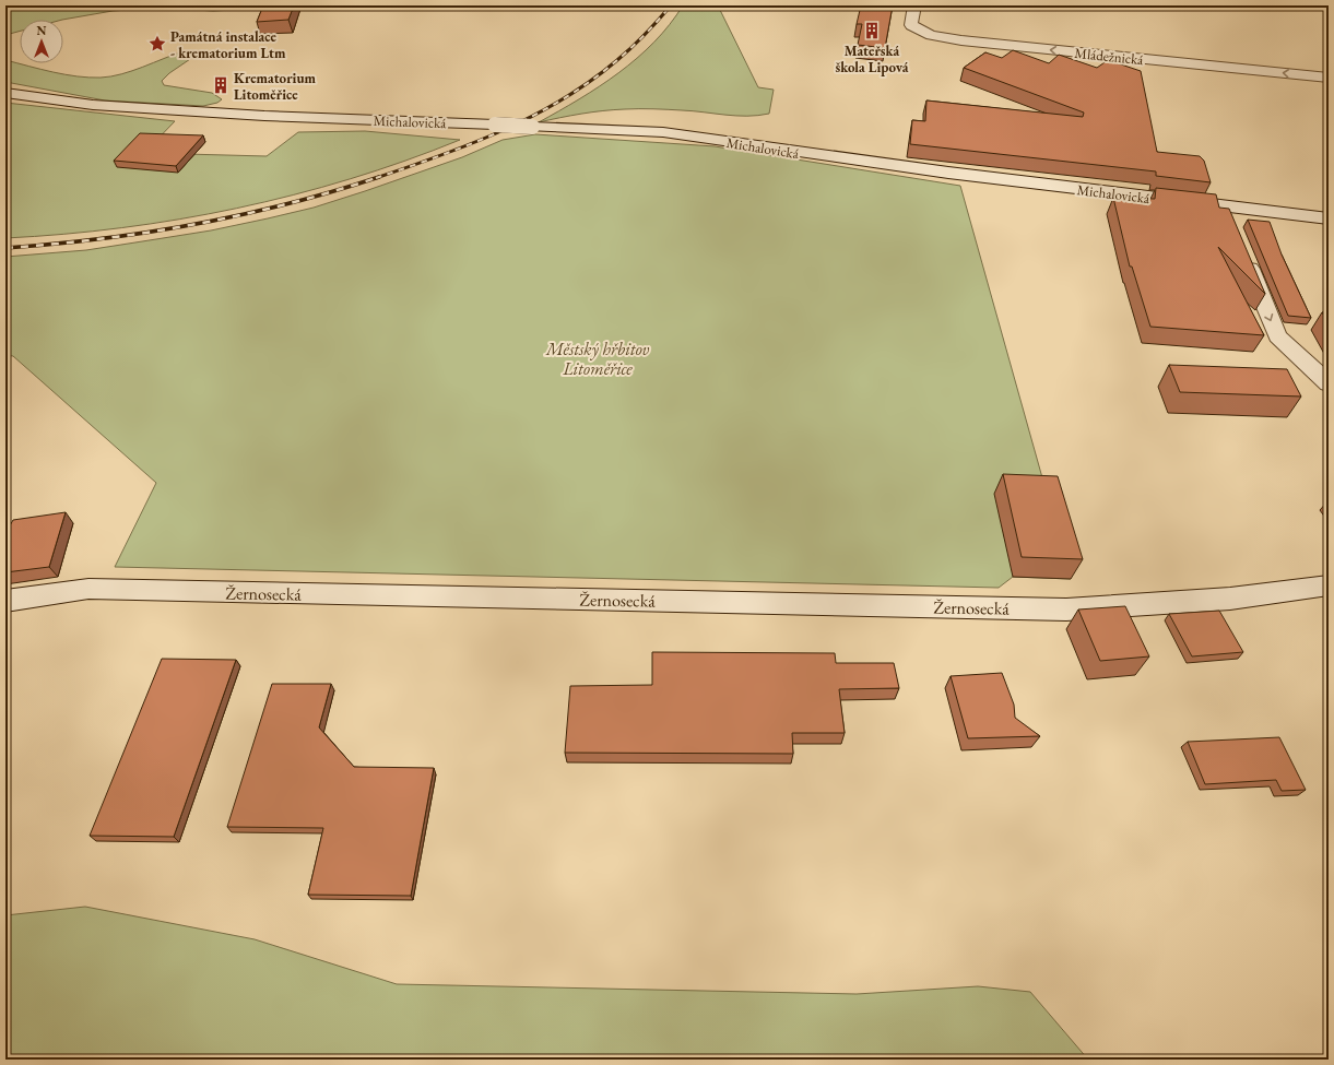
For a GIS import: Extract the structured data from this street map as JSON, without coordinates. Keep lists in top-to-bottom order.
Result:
{
  "streets": {
    "street": ["Mládežnická", "Michalovická", "Žernosecká"]
  },
  "one_way": ["Mládežnická"],
  "parks": ["Městský hřbitov Litoměřice"],
  "places": {
    "building": ["Mateřská škola Lipová", "Krematorium Litoměřice"],
    "place": ["Památná instalace - krematorium Ltm"]
  },
  "north": "top"
}
